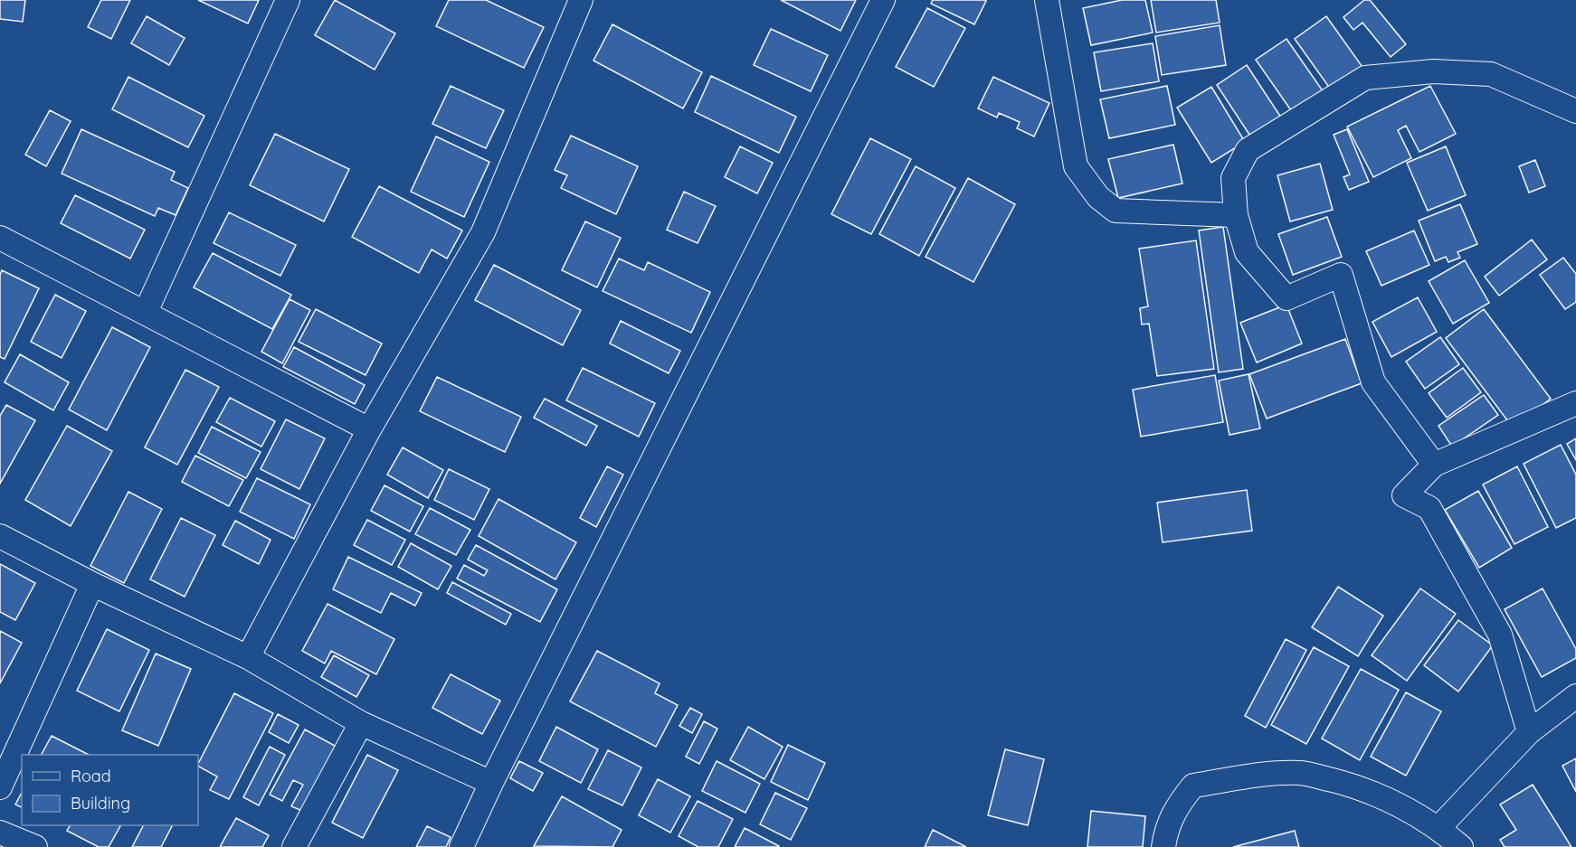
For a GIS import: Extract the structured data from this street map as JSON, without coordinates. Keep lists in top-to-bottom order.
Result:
{
  "legend": ["Road", "Building"]
}
